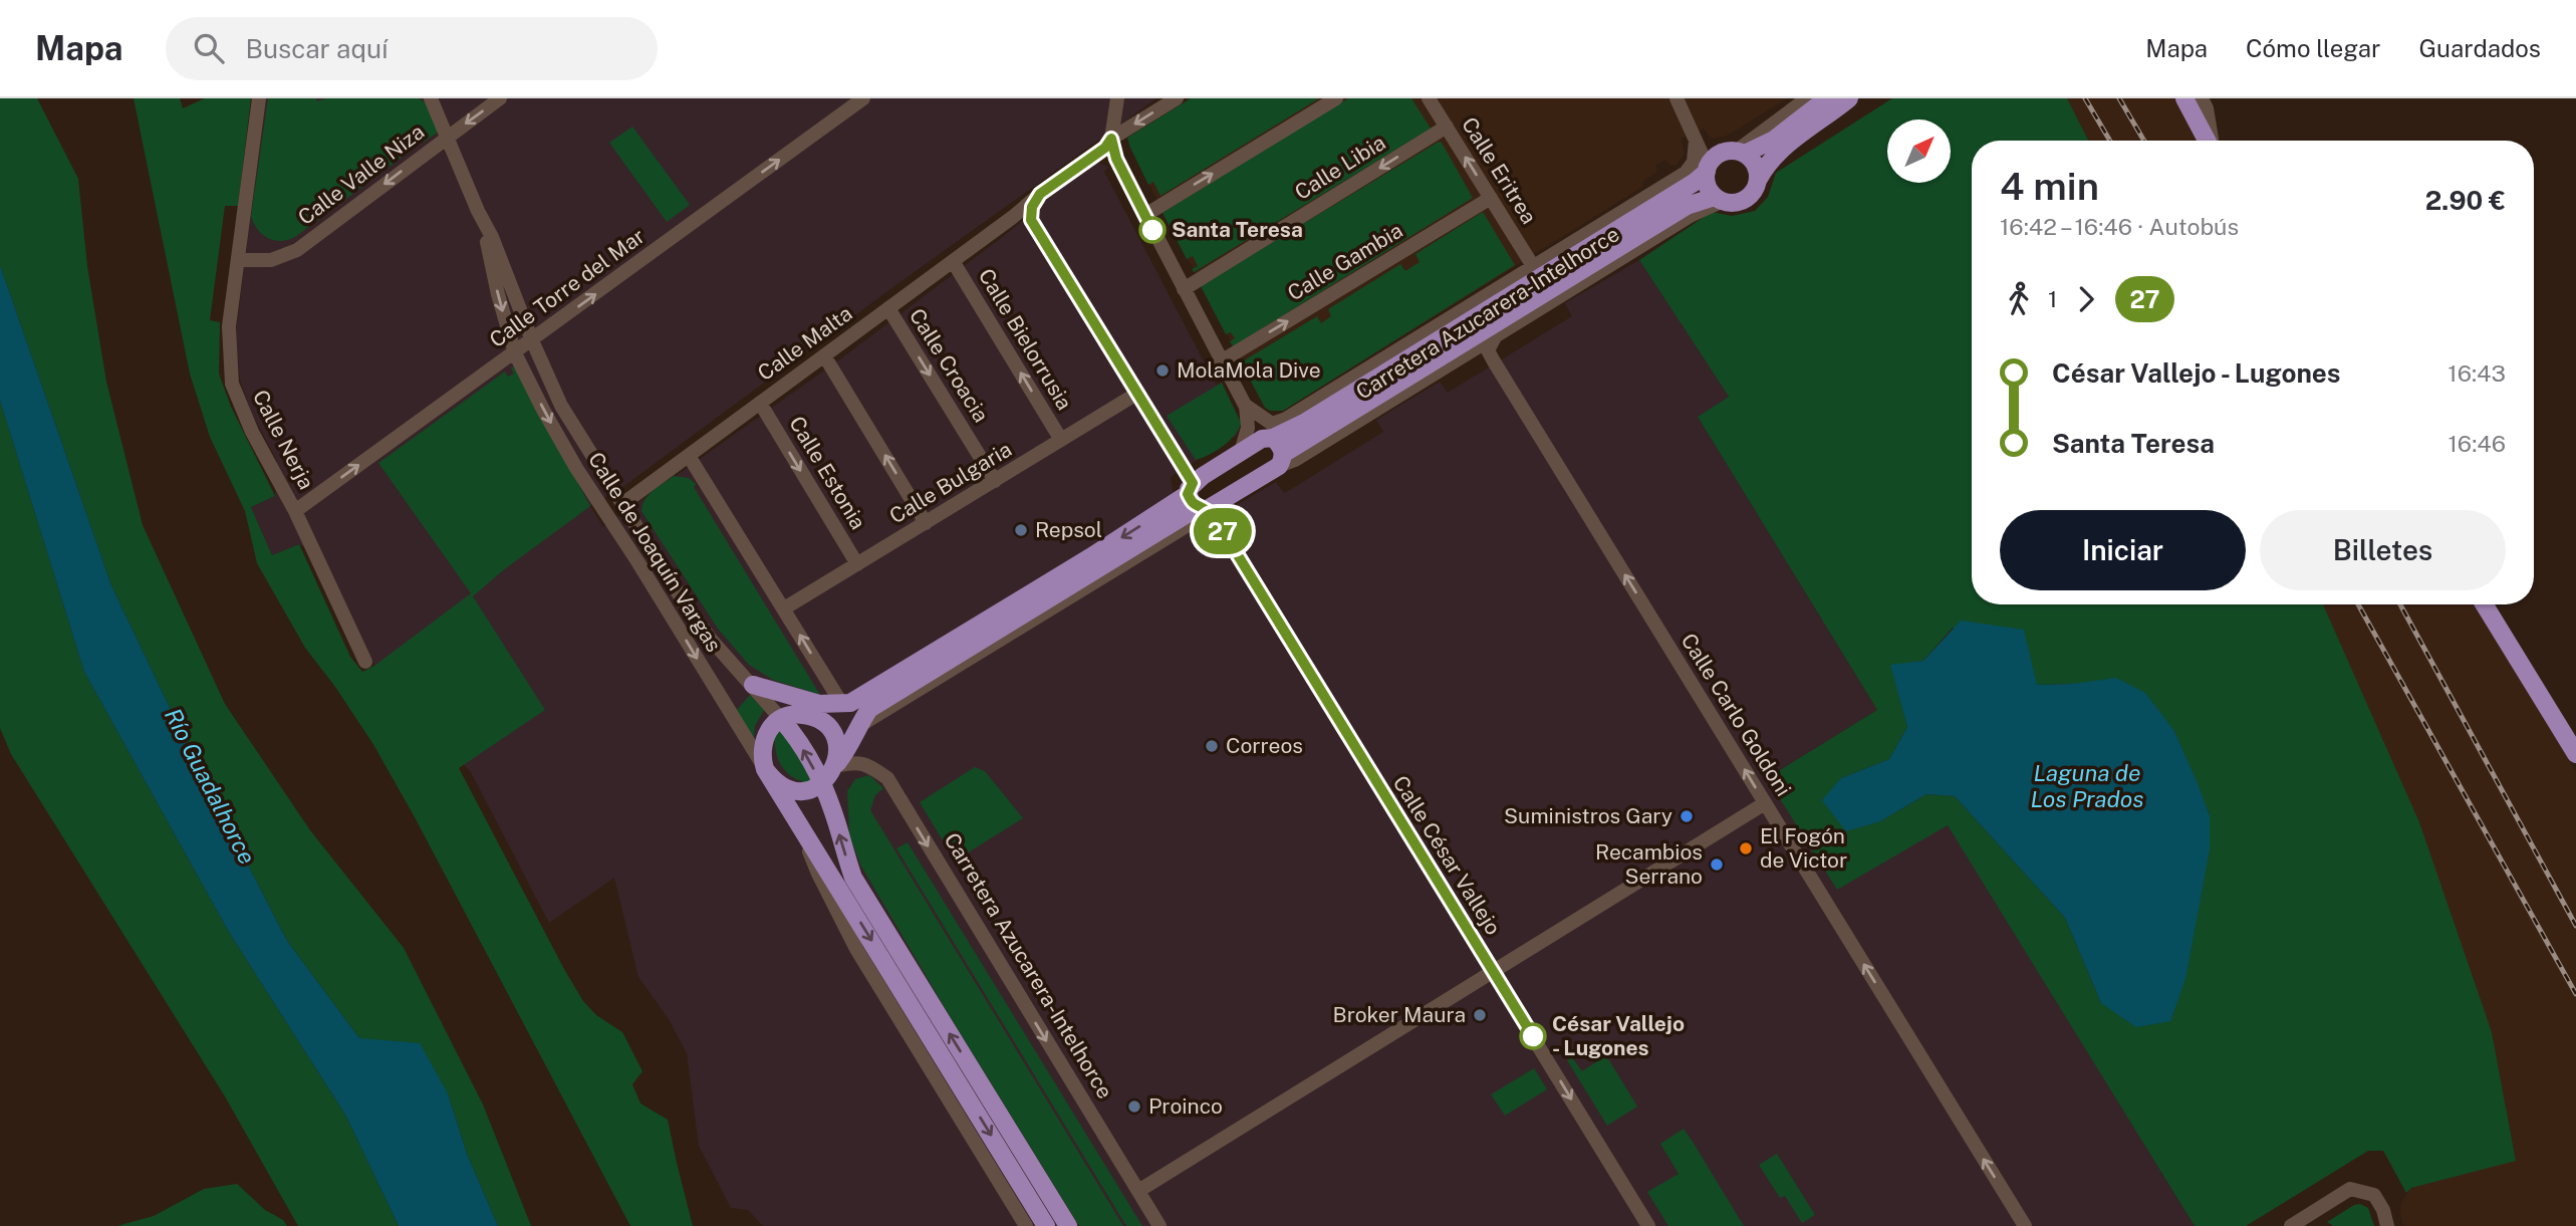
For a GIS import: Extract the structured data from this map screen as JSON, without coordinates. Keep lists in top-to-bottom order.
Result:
{
  "streets": {
    "main road": ["Carretera Azucarera-Intelhorce"],
    "street": [
      "Calle Libia",
      "Calle Eritrea",
      "Calle Valle Niza",
      "Calle Gambia",
      "Calle Torre del Mar",
      "Calle Bielorrusia",
      "Calle Malta",
      "Calle Croacia",
      "Calle Nerja",
      "Calle Estonia",
      "Calle Bulgaria",
      "Calle de Joaquín Vargas",
      "Calle Carlo Goldoni",
      "Calle César Vallejo"
    ]
  },
  "crossings": [
    ["Calle Libia", "Calle Eritrea"],
    ["Calle Eritrea", "Calle Gambia"],
    ["Calle Eritrea", "Carretera Azucarera-Intelhorce"],
    ["Calle Valle Niza", "Calle Nerja"],
    ["Calle Torre del Mar", "Calle Nerja"],
    ["Calle Torre del Mar", "Calle de Joaquín Vargas"],
    ["Carretera Azucarera-Intelhorce", "Calle Carlo Goldoni"],
    ["Carretera Azucarera-Intelhorce", "Calle César Vallejo"],
    ["Calle Bielorrusia", "Calle Malta"],
    ["Calle Bielorrusia", "Calle Bulgaria"],
    ["Calle Malta", "Calle Croacia"],
    ["Calle Malta", "Calle Estonia"],
    ["Calle Malta", "Calle de Joaquín Vargas"],
    ["Calle Croacia", "Calle Bulgaria"],
    ["Calle Estonia", "Calle Bulgaria"],
    ["Calle Bulgaria", "Calle César Vallejo"]
  ],
  "one_way": [
    "Calle Eritrea",
    "Calle Valle Niza",
    "Calle Gambia",
    "Calle Torre del Mar",
    "Calle Bielorrusia",
    "Calle Carlo Goldoni"
  ],
  "water": ["Laguna de Los Prados", "Río Guadalhorce"],
  "places": [
    "Santa Teresa",
    "MolaMola Dive",
    "Repsol",
    "Correos",
    "Suministros Gary",
    "El Fogón de Victor",
    "Recambios Serrano",
    "Broker Maura",
    "César Vallejo - Lugones",
    "Proinco"
  ],
  "lines": ["bus line 27"],
  "north": "top right",
  "page": {
    "header": "Mapa",
    "search": "Buscar aquí",
    "nav": ["Mapa", "Cómo llegar", "Guardados"],
    "on_map": "27",
    "heading": ["4 min", "16:42 – 16:46 · Autobús", "2.90 €"],
    "legs": ["1", "27"],
    "list": [
      {
        "name": "César Vallejo - Lugones",
        "value": "16:43"
      },
      {
        "name": "Santa Teresa",
        "value": "16:46"
      }
    ],
    "buttons": ["Iniciar", "Billetes"]
  }
}
